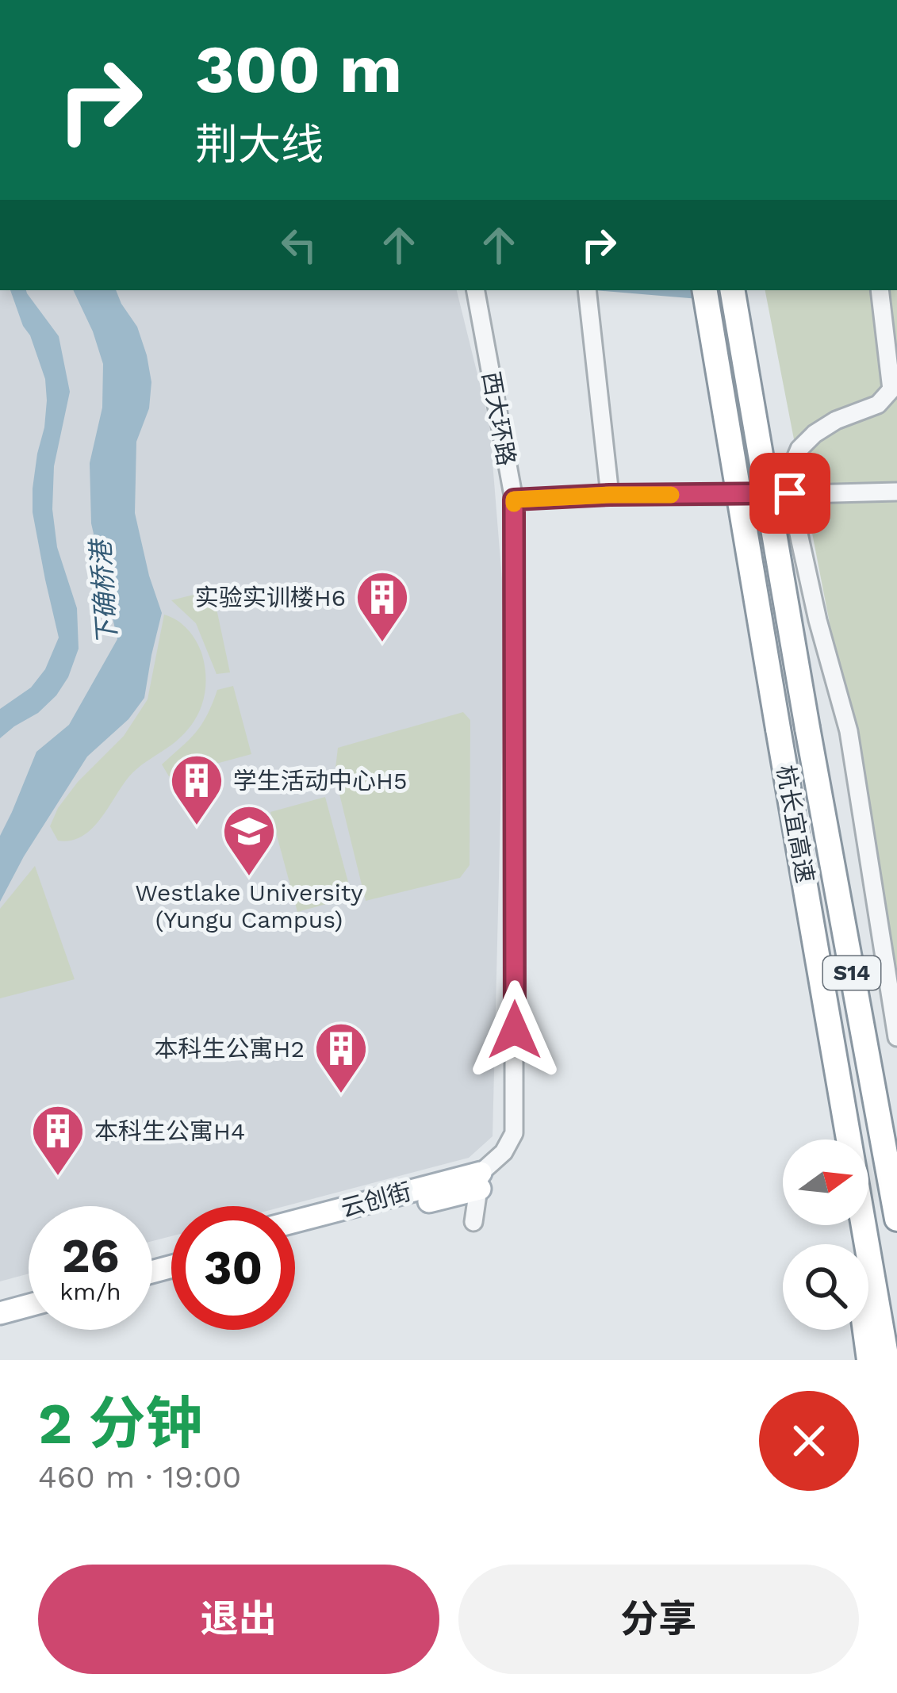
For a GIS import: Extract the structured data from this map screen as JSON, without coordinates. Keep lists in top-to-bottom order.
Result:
{
  "streets": {
    "highway": ["杭长宜高速", "S14"],
    "main road": ["云创街"],
    "street": ["西大环路"]
  },
  "crossings": [
    ["西大环路", "云创街"]
  ],
  "water": ["下确桥港"],
  "places": {
    "building": [
      "实验实训楼H6",
      "学生活动中心H5",
      "本科生公寓H2",
      "本科生公寓H4"
    ],
    "school or university": ["Westlake University (Yungu Campus)"]
  },
  "north": "right",
  "page": {
    "turn": ["300 m", "荆大线"],
    "speed": "26 km/h",
    "limit": "30",
    "heading": ["2 分钟", "460 m · 19:00"],
    "buttons": ["退出", "分享"]
  }
}
